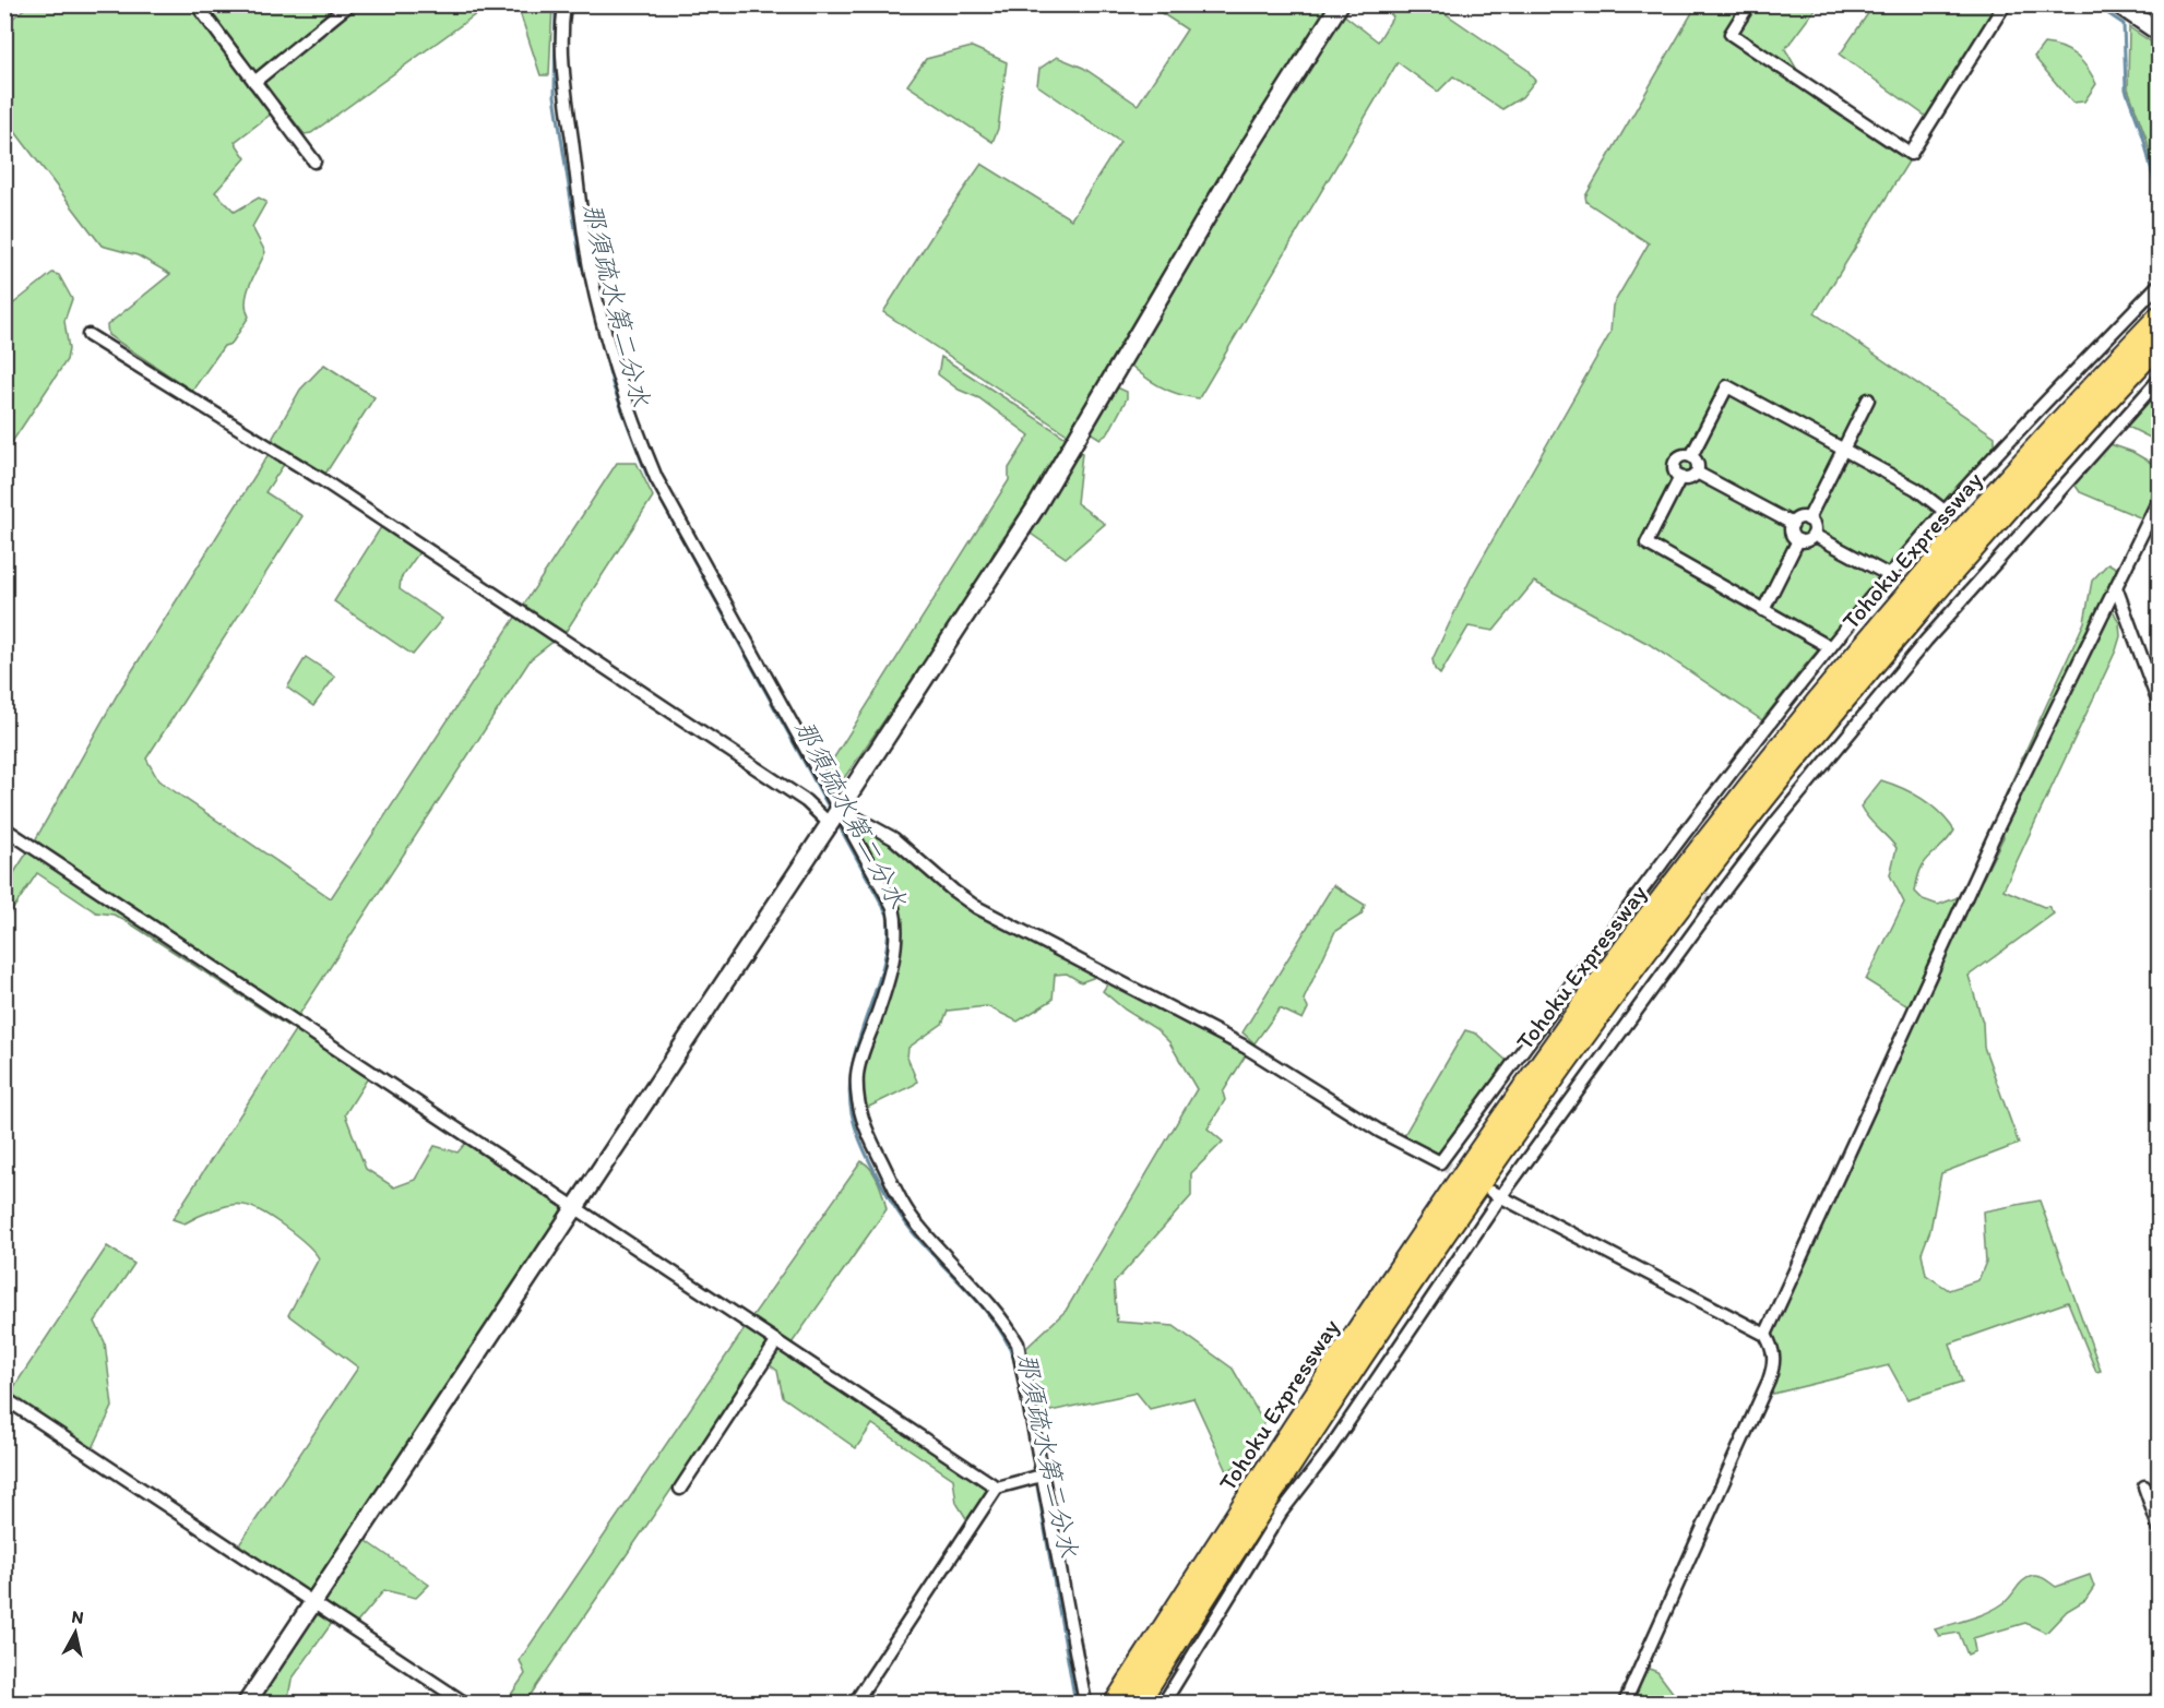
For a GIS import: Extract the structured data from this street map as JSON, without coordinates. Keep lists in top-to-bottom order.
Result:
{
  "streets": {
    "highway": ["Tohoku Expressway"]
  },
  "water": ["那須疏水第二分水"],
  "north": "top"
}
